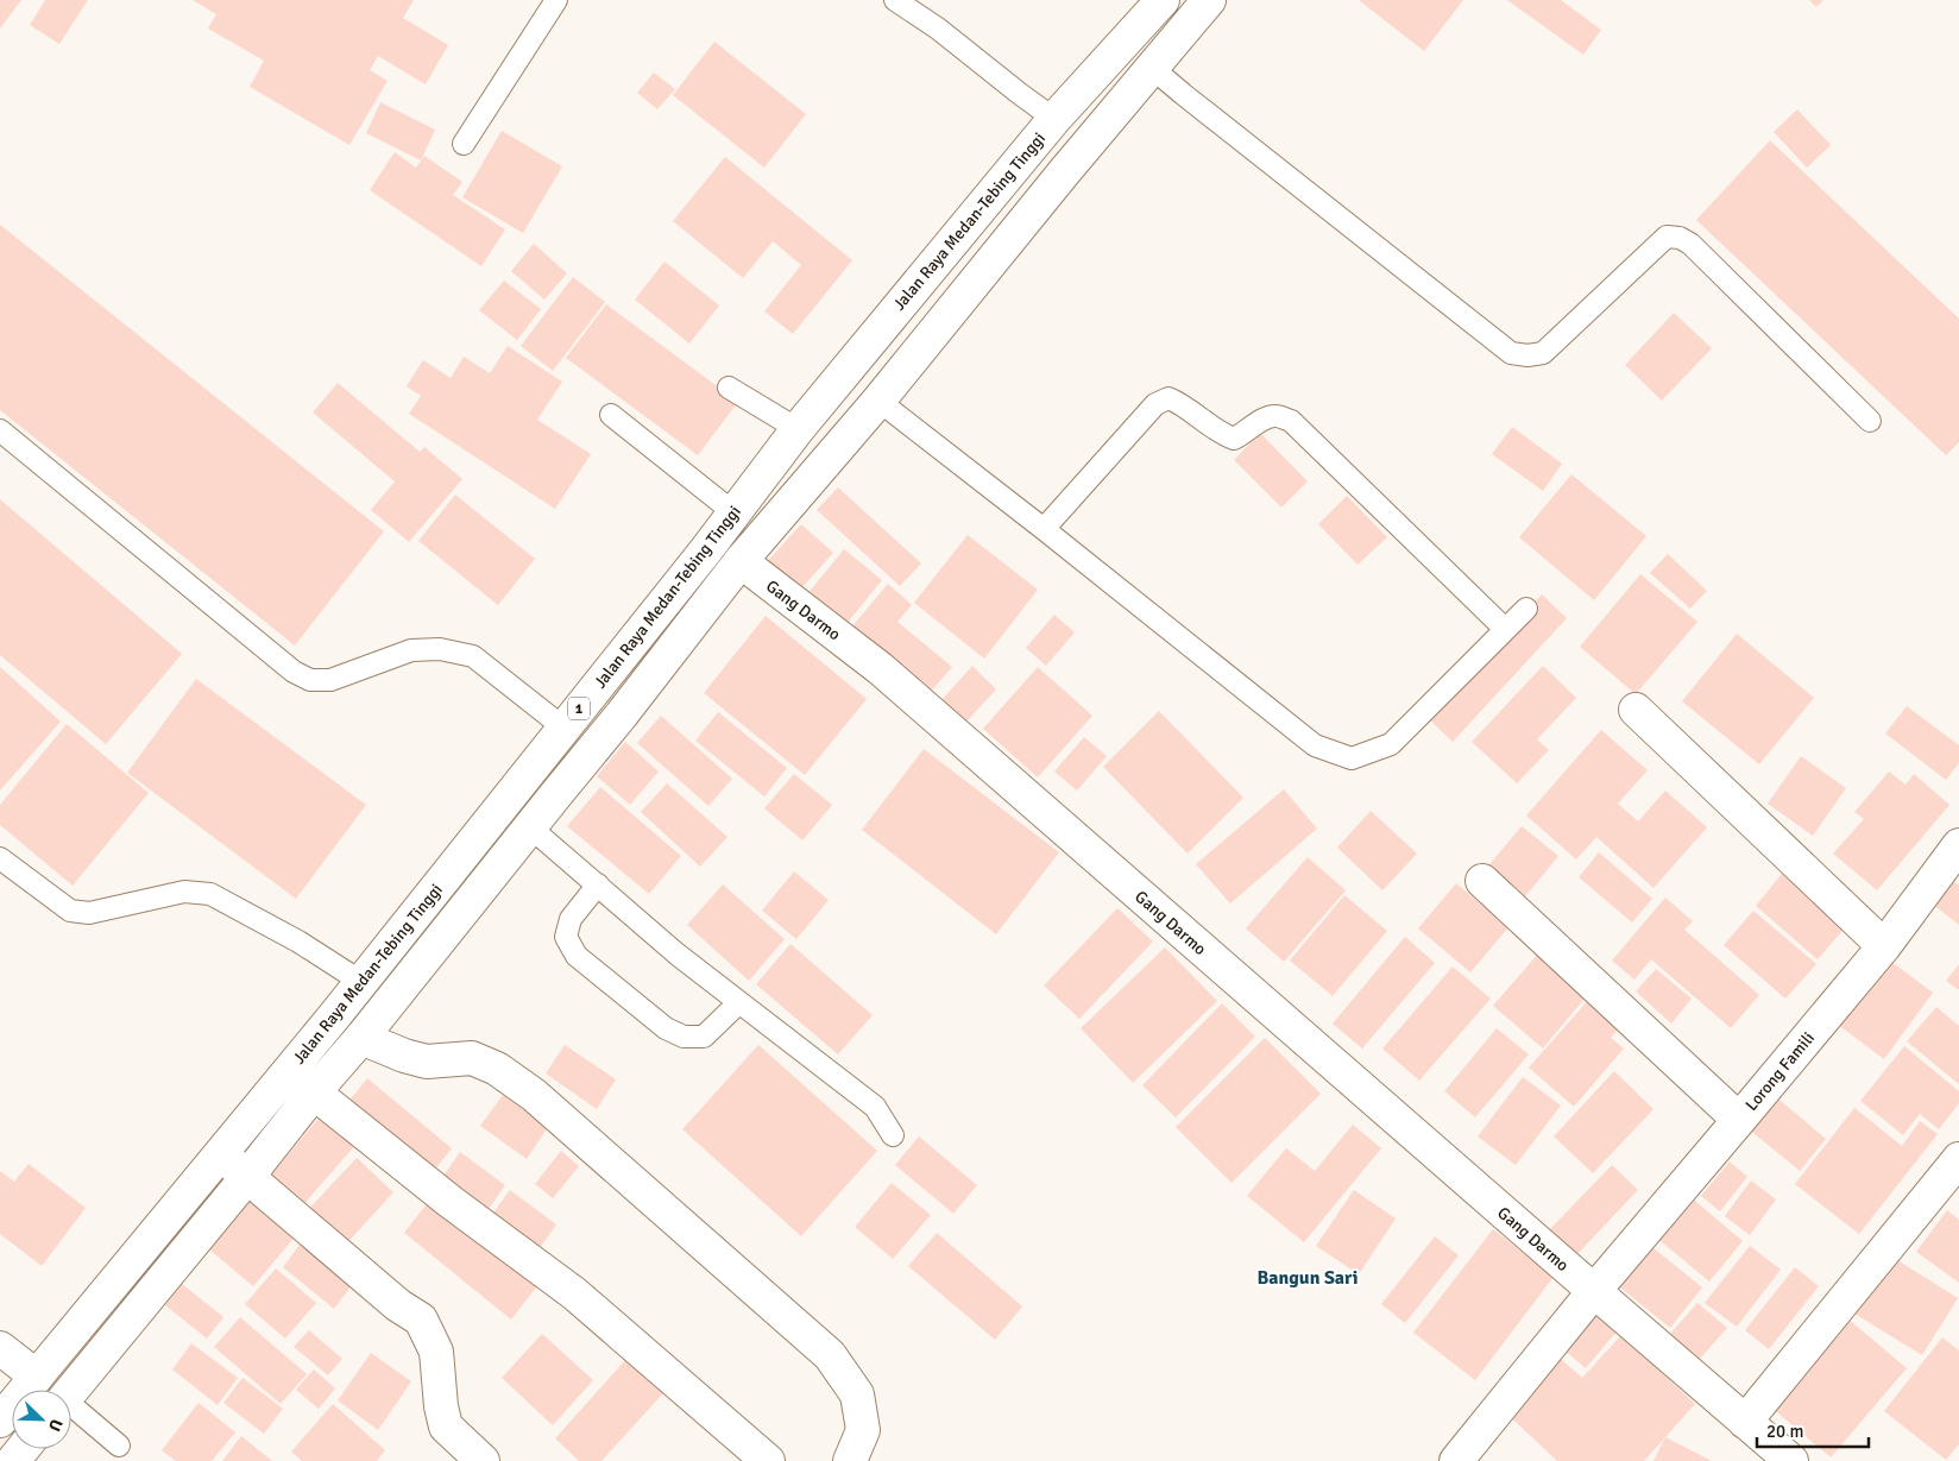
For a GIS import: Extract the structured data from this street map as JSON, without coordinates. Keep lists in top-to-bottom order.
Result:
{
  "streets": {
    "main road": [
      "Jalan Raya Medan-Tebing Tinggi",
      "Gang Darmo",
      "1",
      "Lorong Famili"
    ]
  },
  "crossings": [
    ["Jalan Raya Medan-Tebing Tinggi", "Gang Darmo"],
    ["Gang Darmo", "Lorong Famili"]
  ],
  "districts": ["Bangun Sari"],
  "scale_bar": "20 m",
  "north": "bottom right"
}
